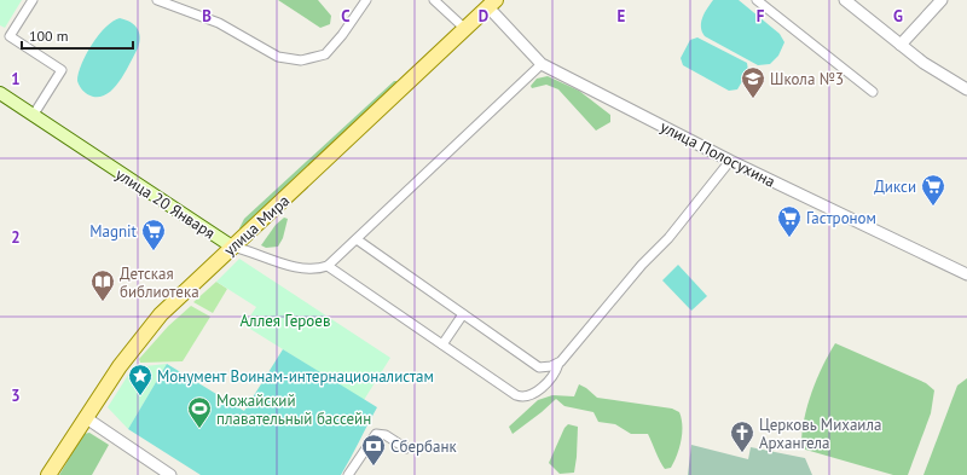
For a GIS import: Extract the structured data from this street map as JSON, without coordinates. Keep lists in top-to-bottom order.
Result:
{
  "streets": {
    "main road": ["улица 20 Января", "улица Мира"],
    "street": ["улица Полосухина"]
  },
  "crossings": [
    ["улица Полосухина", "улица Мира"],
    ["улица 20 Января", "улица Мира"]
  ],
  "parks": ["Аллея Героев"],
  "places": {
    "school or university": ["Школа №3"],
    "supermarket": ["Дикси", "Гастроном", "Magnit"],
    "library": ["Детская библиотека"],
    "place": ["Монумент Воинам-интернационалистам"],
    "sports": ["Можайский плавательный бассейн"],
    "church": ["Церковь Михаила Архангела"],
    "bank": ["Сбербанк"]
  },
  "scale_bar": "100 m",
  "grid": {
    "columns": [
      "B",
      "C",
      "D",
      "E",
      "F",
      "G"
    ],
    "rows": ["1", "2", "3"]
  }
}
